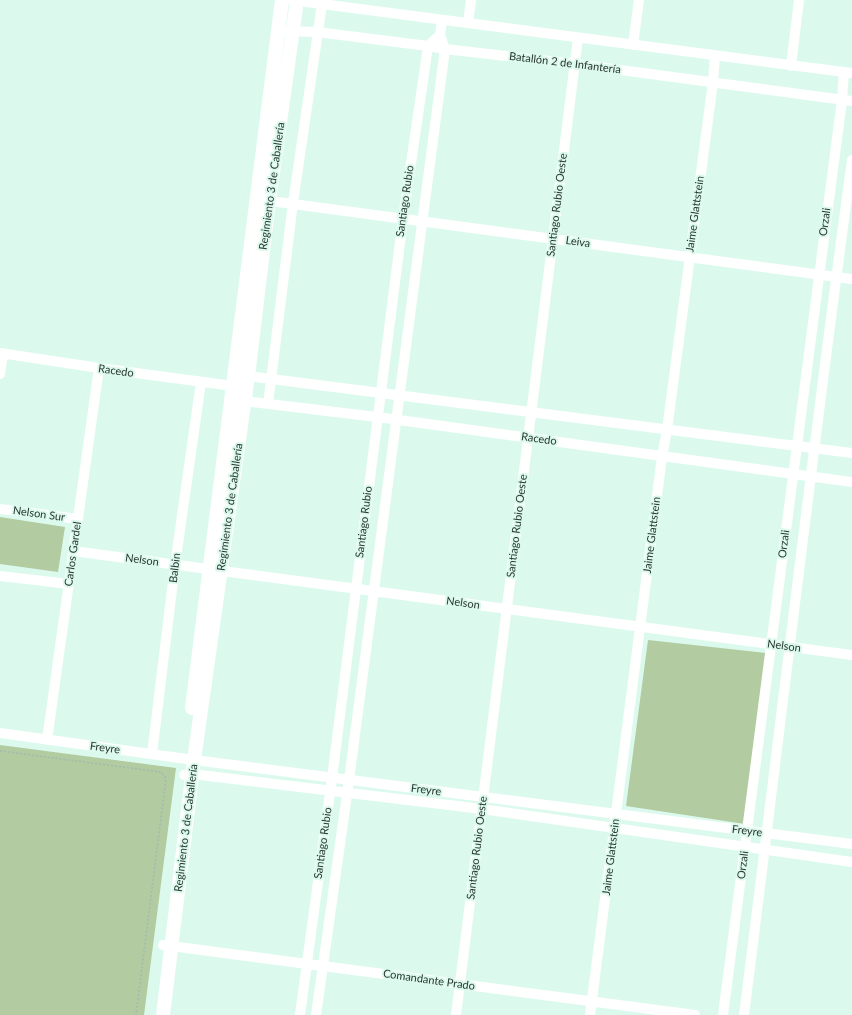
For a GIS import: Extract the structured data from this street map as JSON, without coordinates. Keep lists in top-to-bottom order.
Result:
{
  "streets": {
    "street": [
      "Batallón 2 de Infantería",
      "Regimiento 3 de Caballería",
      "Santiago Rubio",
      "Santiago Rubio Oeste",
      "Jaime Glattstein",
      "Orzali",
      "Leiva",
      "Racedo",
      "Nelson Sur",
      "Carlos Gardel",
      "Nelson",
      "Balbin",
      "Freyre",
      "Comandante Prado"
    ]
  },
  "crossings": [
    ["Batallón 2 de Infantería", "Regimiento 3 de Caballería"],
    ["Batallón 2 de Infantería", "Santiago Rubio"],
    ["Batallón 2 de Infantería", "Santiago Rubio Oeste"],
    ["Batallón 2 de Infantería", "Jaime Glattstein"],
    ["Batallón 2 de Infantería", "Orzali"],
    ["Regimiento 3 de Caballería", "Leiva"],
    ["Regimiento 3 de Caballería", "Racedo"],
    ["Regimiento 3 de Caballería", "Nelson"],
    ["Regimiento 3 de Caballería", "Freyre"],
    ["Regimiento 3 de Caballería", "Comandante Prado"],
    ["Santiago Rubio", "Leiva"],
    ["Santiago Rubio", "Racedo"],
    ["Santiago Rubio", "Nelson"],
    ["Santiago Rubio", "Freyre"],
    ["Santiago Rubio", "Comandante Prado"],
    ["Santiago Rubio Oeste", "Leiva"],
    ["Santiago Rubio Oeste", "Racedo"],
    ["Santiago Rubio Oeste", "Nelson"],
    ["Santiago Rubio Oeste", "Freyre"],
    ["Santiago Rubio Oeste", "Comandante Prado"],
    ["Jaime Glattstein", "Leiva"],
    ["Jaime Glattstein", "Racedo"],
    ["Jaime Glattstein", "Nelson"],
    ["Jaime Glattstein", "Freyre"],
    ["Jaime Glattstein", "Comandante Prado"],
    ["Orzali", "Leiva"],
    ["Orzali", "Racedo"],
    ["Orzali", "Nelson"],
    ["Orzali", "Freyre"],
    ["Racedo", "Carlos Gardel"],
    ["Racedo", "Balbin"],
    ["Nelson Sur", "Carlos Gardel"],
    ["Carlos Gardel", "Nelson"],
    ["Carlos Gardel", "Freyre"],
    ["Nelson", "Balbin"],
    ["Balbin", "Freyre"]
  ]
}
